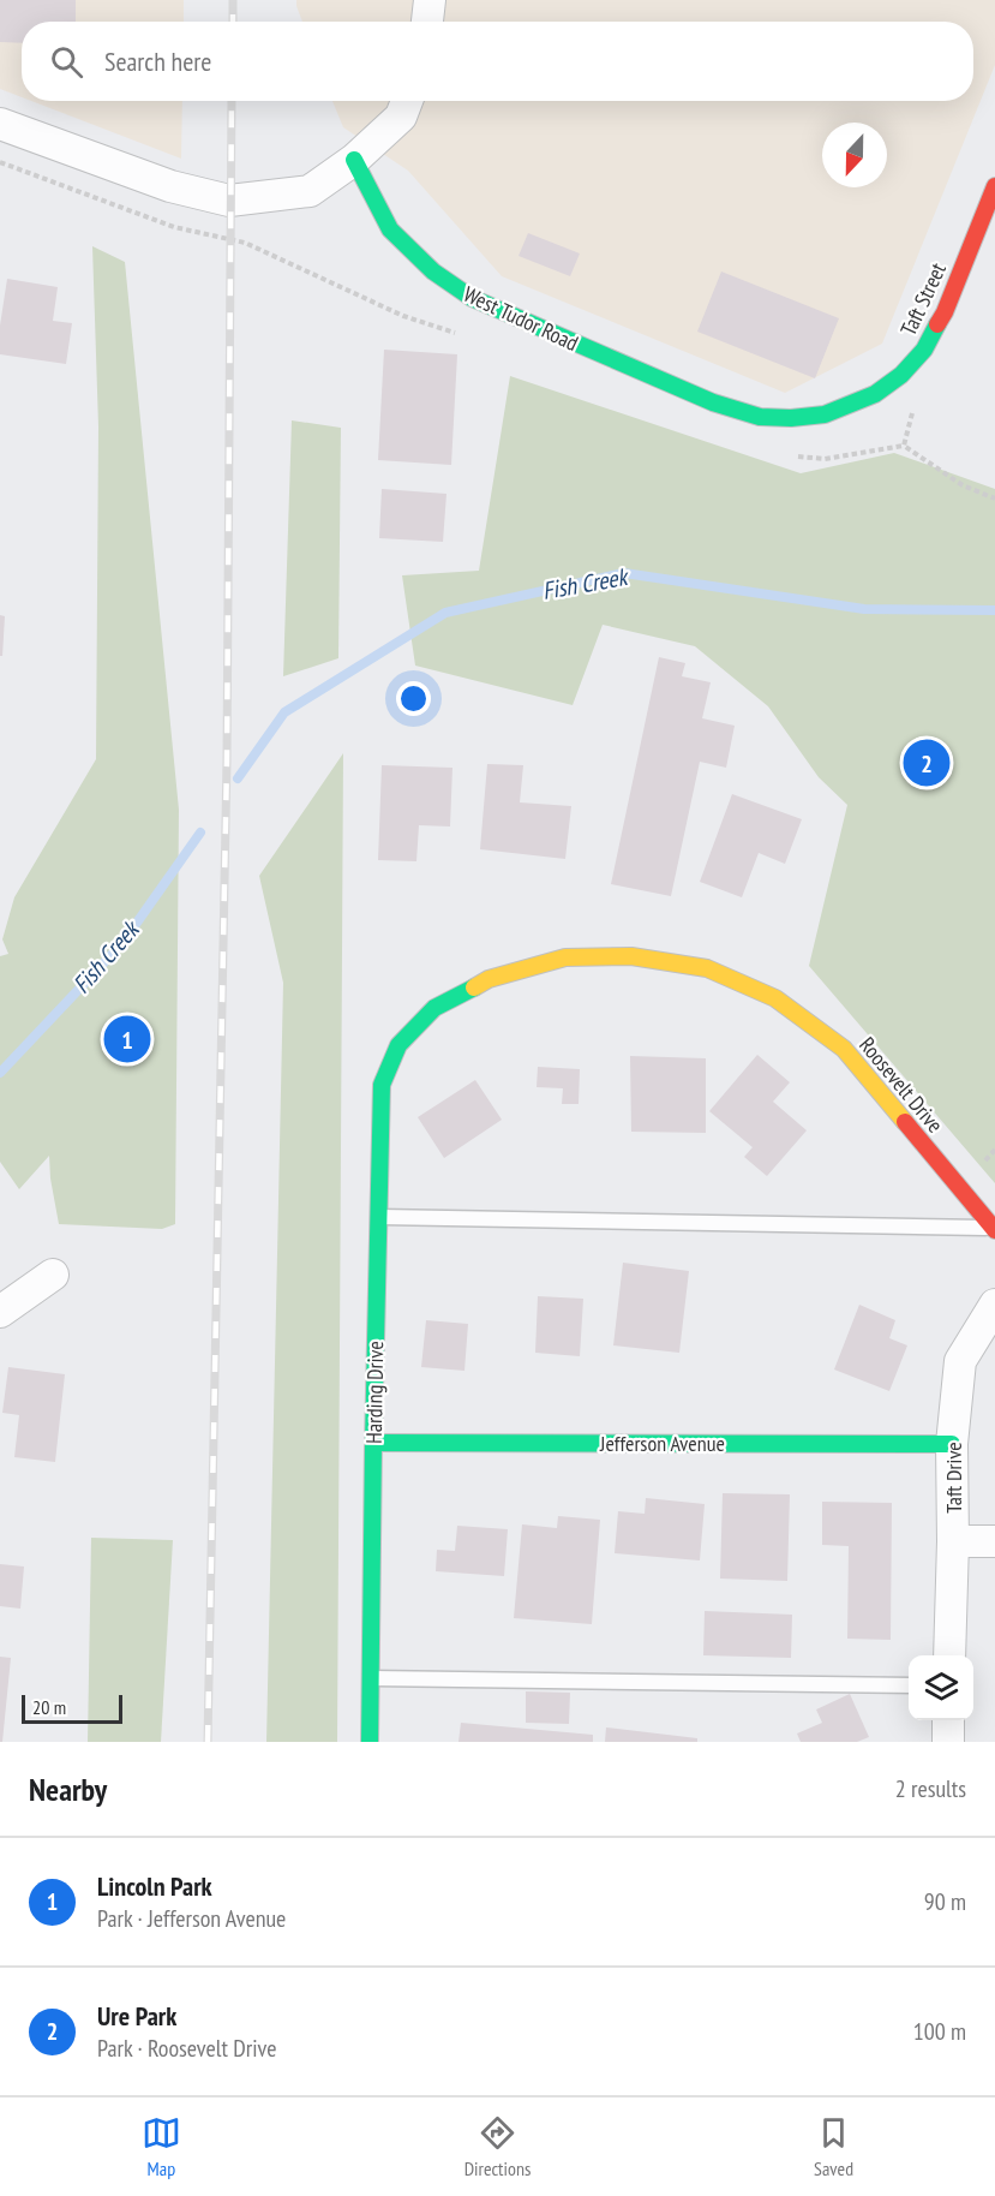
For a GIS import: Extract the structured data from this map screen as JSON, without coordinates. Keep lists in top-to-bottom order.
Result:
{
  "streets": {
    "street": [
      "Taft Street",
      "West Tudor Road",
      "Roosevelt Drive",
      "Harding Drive",
      "Jefferson Avenue",
      "Taft Drive"
    ]
  },
  "crossings": [
    ["Taft Street", "West Tudor Road"],
    ["Roosevelt Drive", "Harding Drive"],
    ["Harding Drive", "Jefferson Avenue"],
    ["Jefferson Avenue", "Taft Drive"]
  ],
  "water": ["Fish Creek"],
  "scale_bar": "20 m",
  "north": "bottom",
  "page": {
    "search": "Search here",
    "pins": ["2", "1"],
    "scale": "20 m",
    "heading": ["Nearby", "2 results"],
    "list": [
      {
        "mark": "1",
        "name": "Lincoln Park",
        "note": "Park · Jefferson Avenue",
        "value": "90 m"
      },
      {
        "mark": "2",
        "name": "Ure Park",
        "note": "Park · Roosevelt Drive",
        "value": "100 m"
      }
    ],
    "nav": ["Map", "Directions", "Saved"]
  }
}
